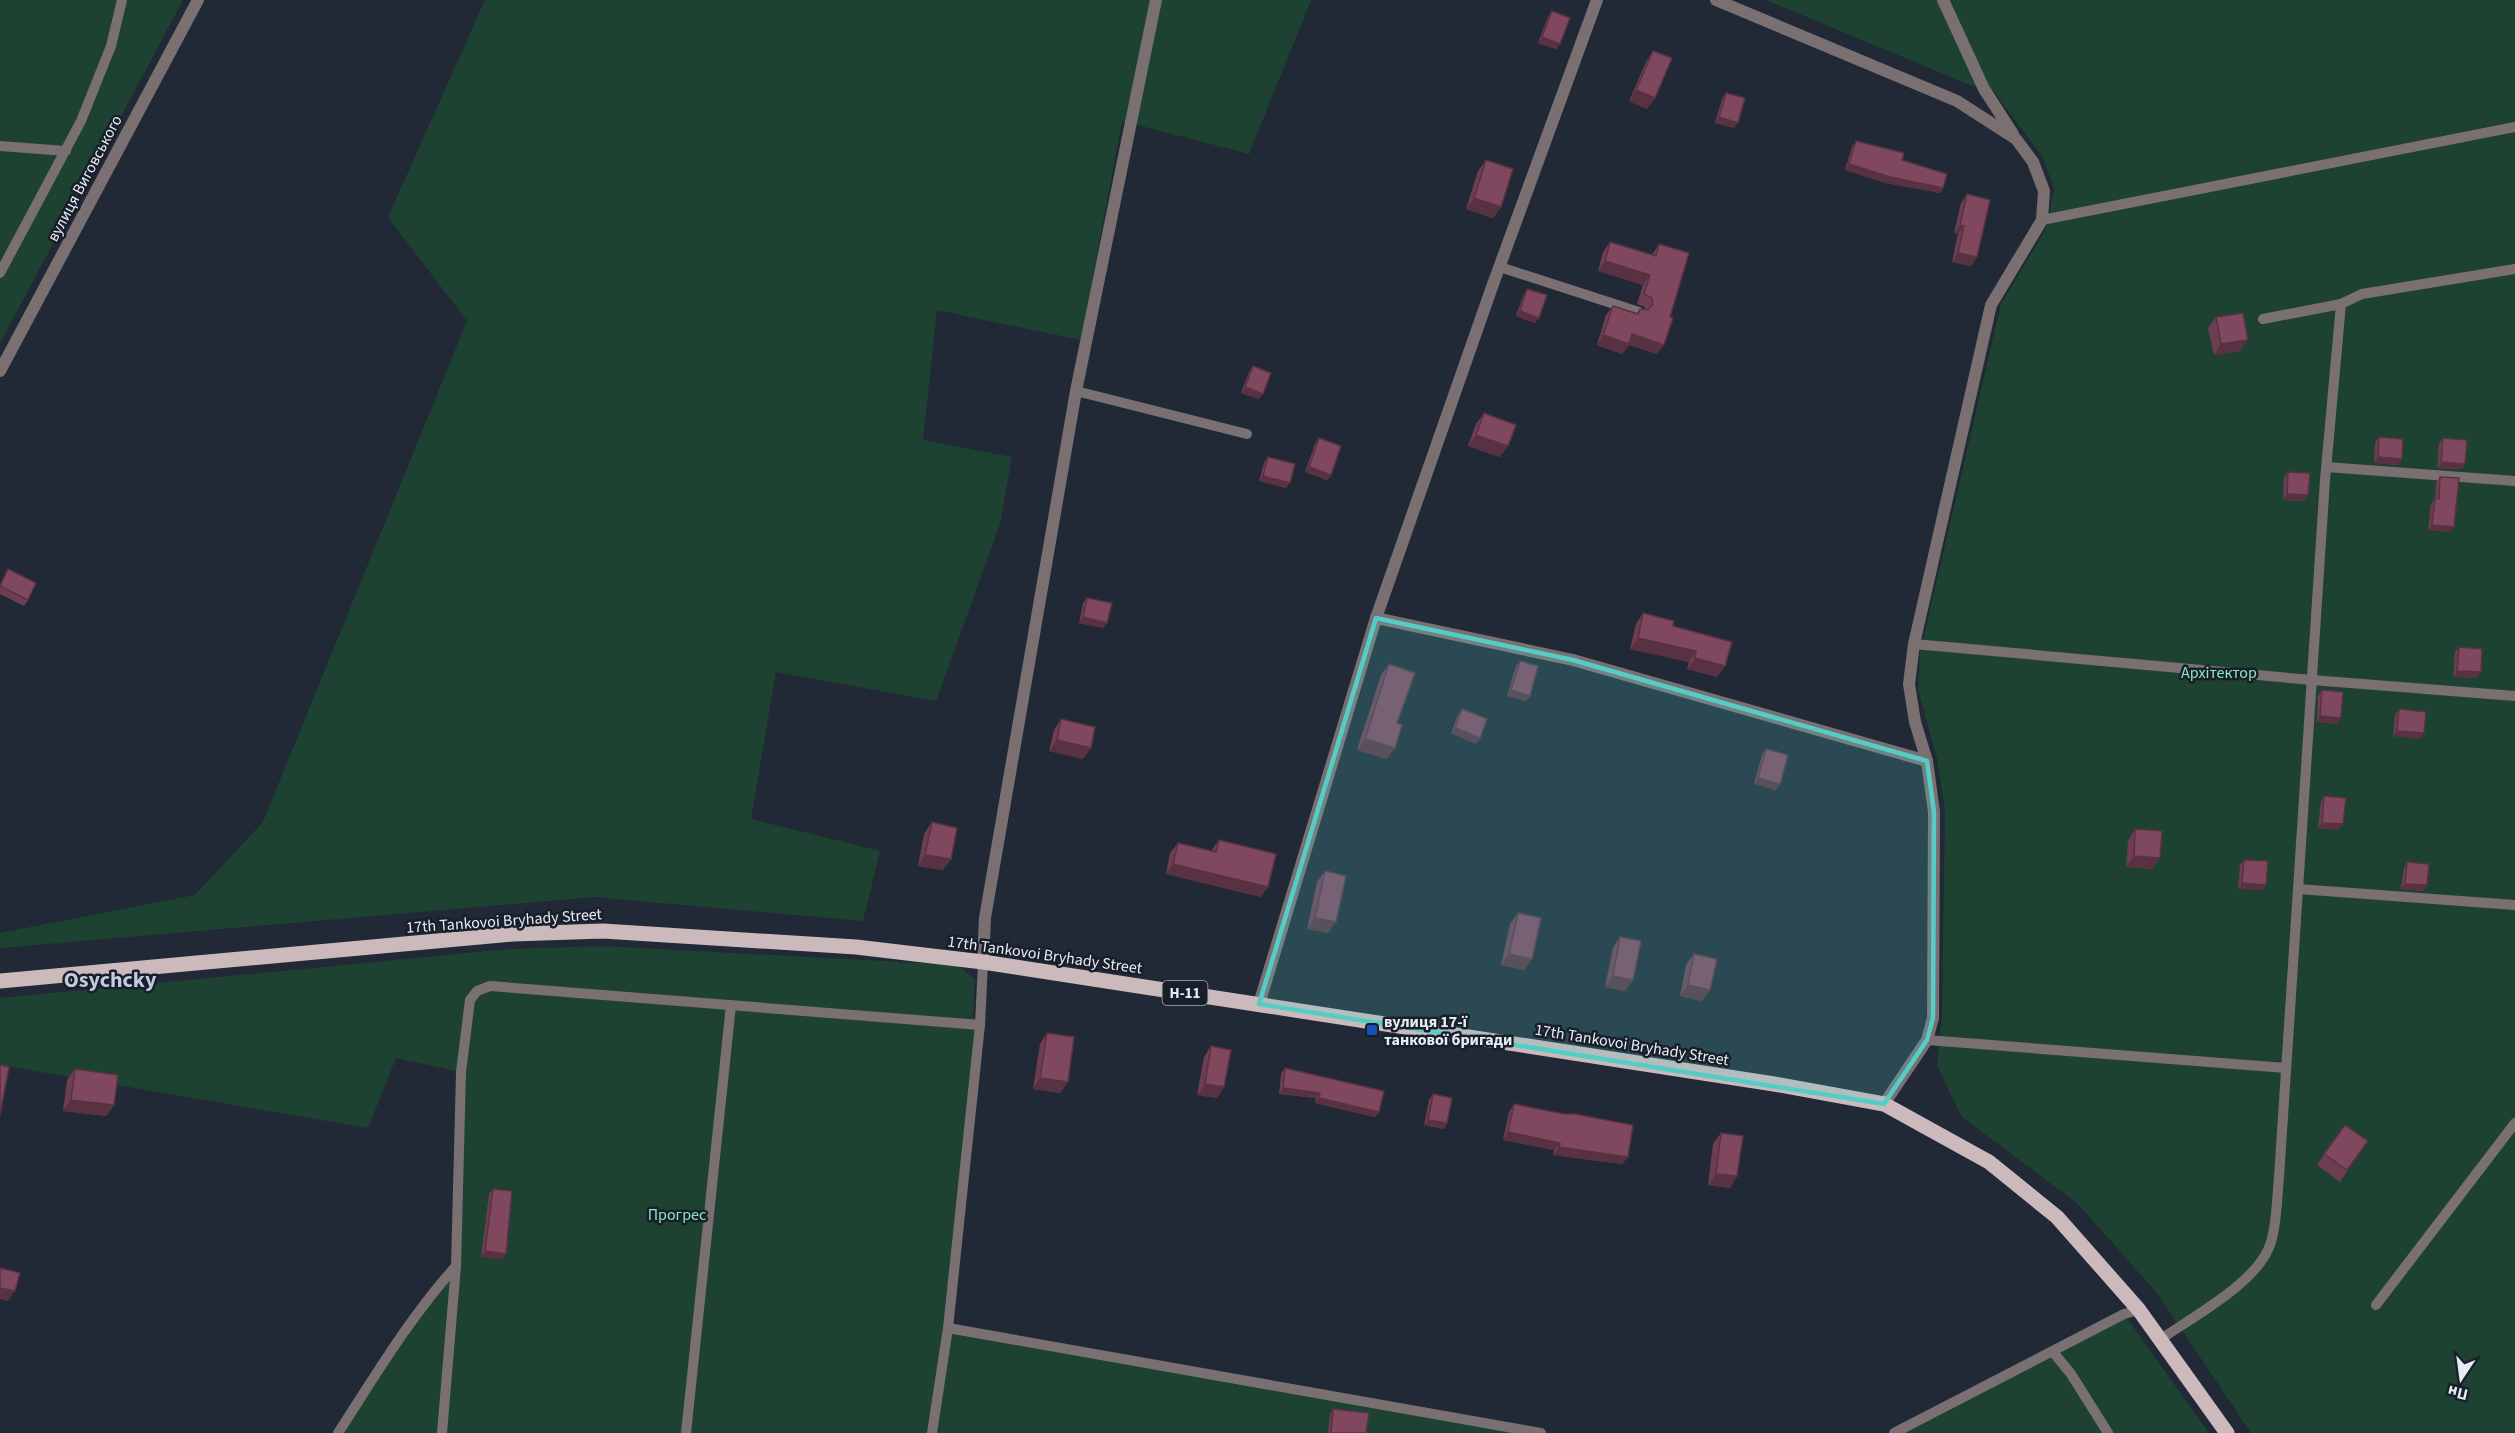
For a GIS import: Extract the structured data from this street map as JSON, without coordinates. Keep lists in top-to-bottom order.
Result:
{
  "streets": {
    "main road": ["17th Tankovoi Bryhady Street", "Н-11"],
    "street": ["вулиця Виговського"]
  },
  "districts": ["Osychcky"],
  "parks": ["Архітектор", "Прогрес"],
  "places": {
    "transit": ["вулиця 17-ї танкової бригади"]
  },
  "north": "bottom"
}
